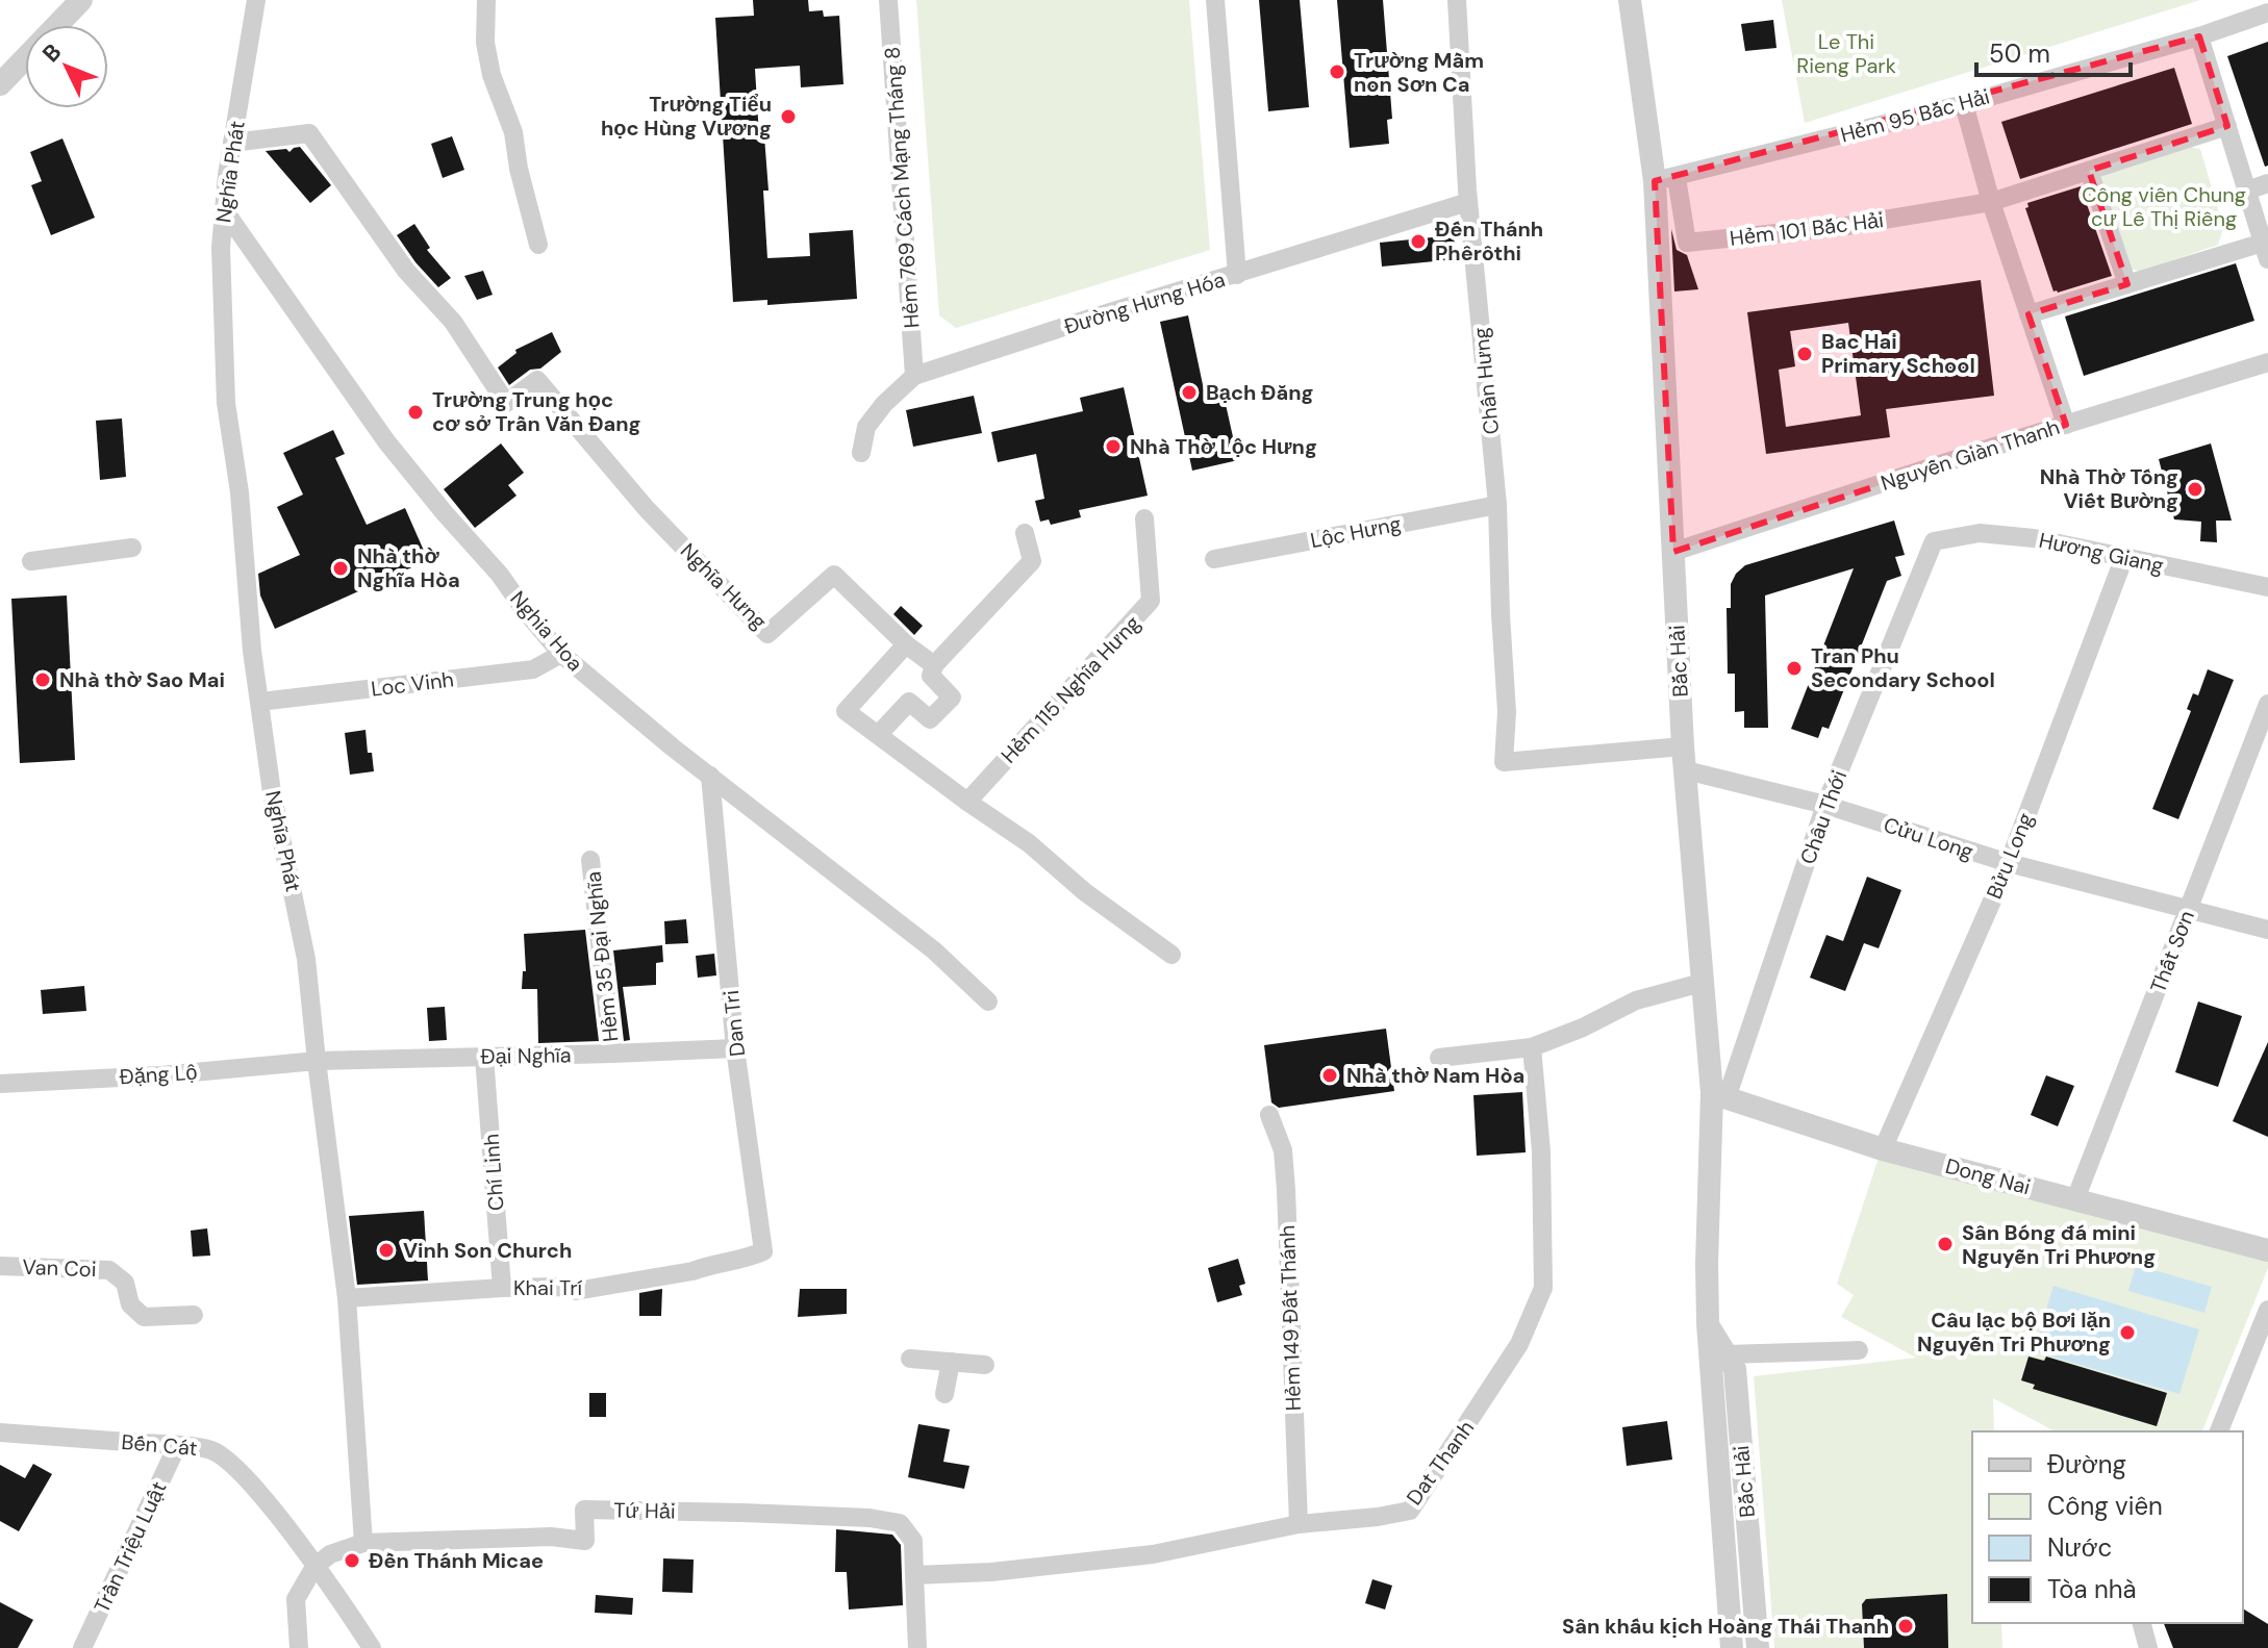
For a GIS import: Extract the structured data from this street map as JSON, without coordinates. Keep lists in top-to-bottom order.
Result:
{
  "streets": {
    "street": [
      "Hẻm 95 Bắc Hải",
      "Nghĩa Phát",
      "Hẻm 769 Cách Mạng Tháng 8",
      "Hẻm 101 Bắc Hải",
      "Đường Hưng Hóa",
      "Chấn Hưng",
      "Nguyễn Giàn Thanh",
      "Lộc Hưng",
      "Hương Giang",
      "Nghĩa Hưng",
      "Nghia Hoa",
      "Bắc Hải",
      "Loc Vinh",
      "Hẻm 115 Nghĩa Hưng",
      "Châu Thới",
      "Cửu Long",
      "Bửu Long",
      "Thất Sơn",
      "Hẻm 35 Đại Nghĩa",
      "Dan Tri",
      "Đại Nghĩa",
      "Đặng Lộ",
      "Chí Linh",
      "Dong Nai",
      "Van Coi",
      "Khai Trí",
      "Hẻm 149 Đất Thánh",
      "Bến Cát",
      "Dat Thanh",
      "Tứ Hải",
      "Trần Triệu Luật"
    ]
  },
  "crossings": [
    ["Hẻm 95 Bắc Hải", "Hẻm 101 Bắc Hải"],
    ["Hẻm 95 Bắc Hải", "Bắc Hải"],
    ["Nghĩa Phát", "Nghĩa Hưng"],
    ["Nghĩa Phát", "Nghia Hoa"],
    ["Nghĩa Phát", "Loc Vinh"],
    ["Nghĩa Phát", "Đại Nghĩa"],
    ["Nghĩa Phát", "Đặng Lộ"],
    ["Nghĩa Phát", "Khai Trí"],
    ["Nghĩa Phát", "Tứ Hải"],
    ["Hẻm 769 Cách Mạng Tháng 8", "Đường Hưng Hóa"],
    ["Hẻm 101 Bắc Hải", "Bắc Hải"],
    ["Đường Hưng Hóa", "Chấn Hưng"],
    ["Chấn Hưng", "Lộc Hưng"],
    ["Chấn Hưng", "Bắc Hải"],
    ["Nguyễn Giàn Thanh", "Bắc Hải"],
    ["Hương Giang", "Châu Thới"],
    ["Hương Giang", "Bửu Long"],
    ["Nghia Hoa", "Loc Vinh"],
    ["Nghia Hoa", "Dan Tri"],
    ["Bắc Hải", "Châu Thới"],
    ["Bắc Hải", "Cửu Long"],
    ["Bắc Hải", "Dong Nai"],
    ["Châu Thới", "Cửu Long"],
    ["Châu Thới", "Dong Nai"],
    ["Cửu Long", "Bửu Long"],
    ["Cửu Long", "Thất Sơn"],
    ["Bửu Long", "Dong Nai"],
    ["Thất Sơn", "Dong Nai"],
    ["Hẻm 35 Đại Nghĩa", "Đại Nghĩa"],
    ["Dan Tri", "Đại Nghĩa"],
    ["Dan Tri", "Khai Trí"],
    ["Đại Nghĩa", "Đặng Lộ"],
    ["Đại Nghĩa", "Chí Linh"],
    ["Chí Linh", "Khai Trí"],
    ["Hẻm 149 Đất Thánh", "Dat Thanh"],
    ["Bến Cát", "Trần Triệu Luật"],
    ["Dat Thanh", "Tứ Hải"]
  ],
  "parks": ["Le Thi Rieng Park", "Công viên Chung cư Lê Thị Riêng"],
  "places": [
    "Trường Mầm non Sơn Ca",
    "Trường Tiểu học Hùng Vương",
    "Đến Thánh Phêrôthi",
    "Bac Hai Primary School",
    "Bạch Đăng",
    "Trường Trung học cơ sở Trần Văn Đang",
    "Nhà Thờ Lộc Hưng",
    "Nhà Thờ Tống Viết Bường",
    "Nhà thờ Nghĩa Hòa",
    "Tran Phu Secondary School",
    "Nhà thờ Sao Mai",
    "Nhà thờ Nam Hòa",
    "Sân Bóng đá mini Nguyễn Tri Phương",
    "Vinh Son Church",
    "Câu lạc bộ Bơi lặn Nguyễn Tri Phương",
    "Đền Thánh Micae",
    "Sân khấu kịch Hoàng Thái Thanh"
  ],
  "legend": [
    "Đường",
    "Công viên",
    "Nước",
    "Tòa nhà"
  ],
  "scale_bar": "50 m",
  "north": "top left"
}
